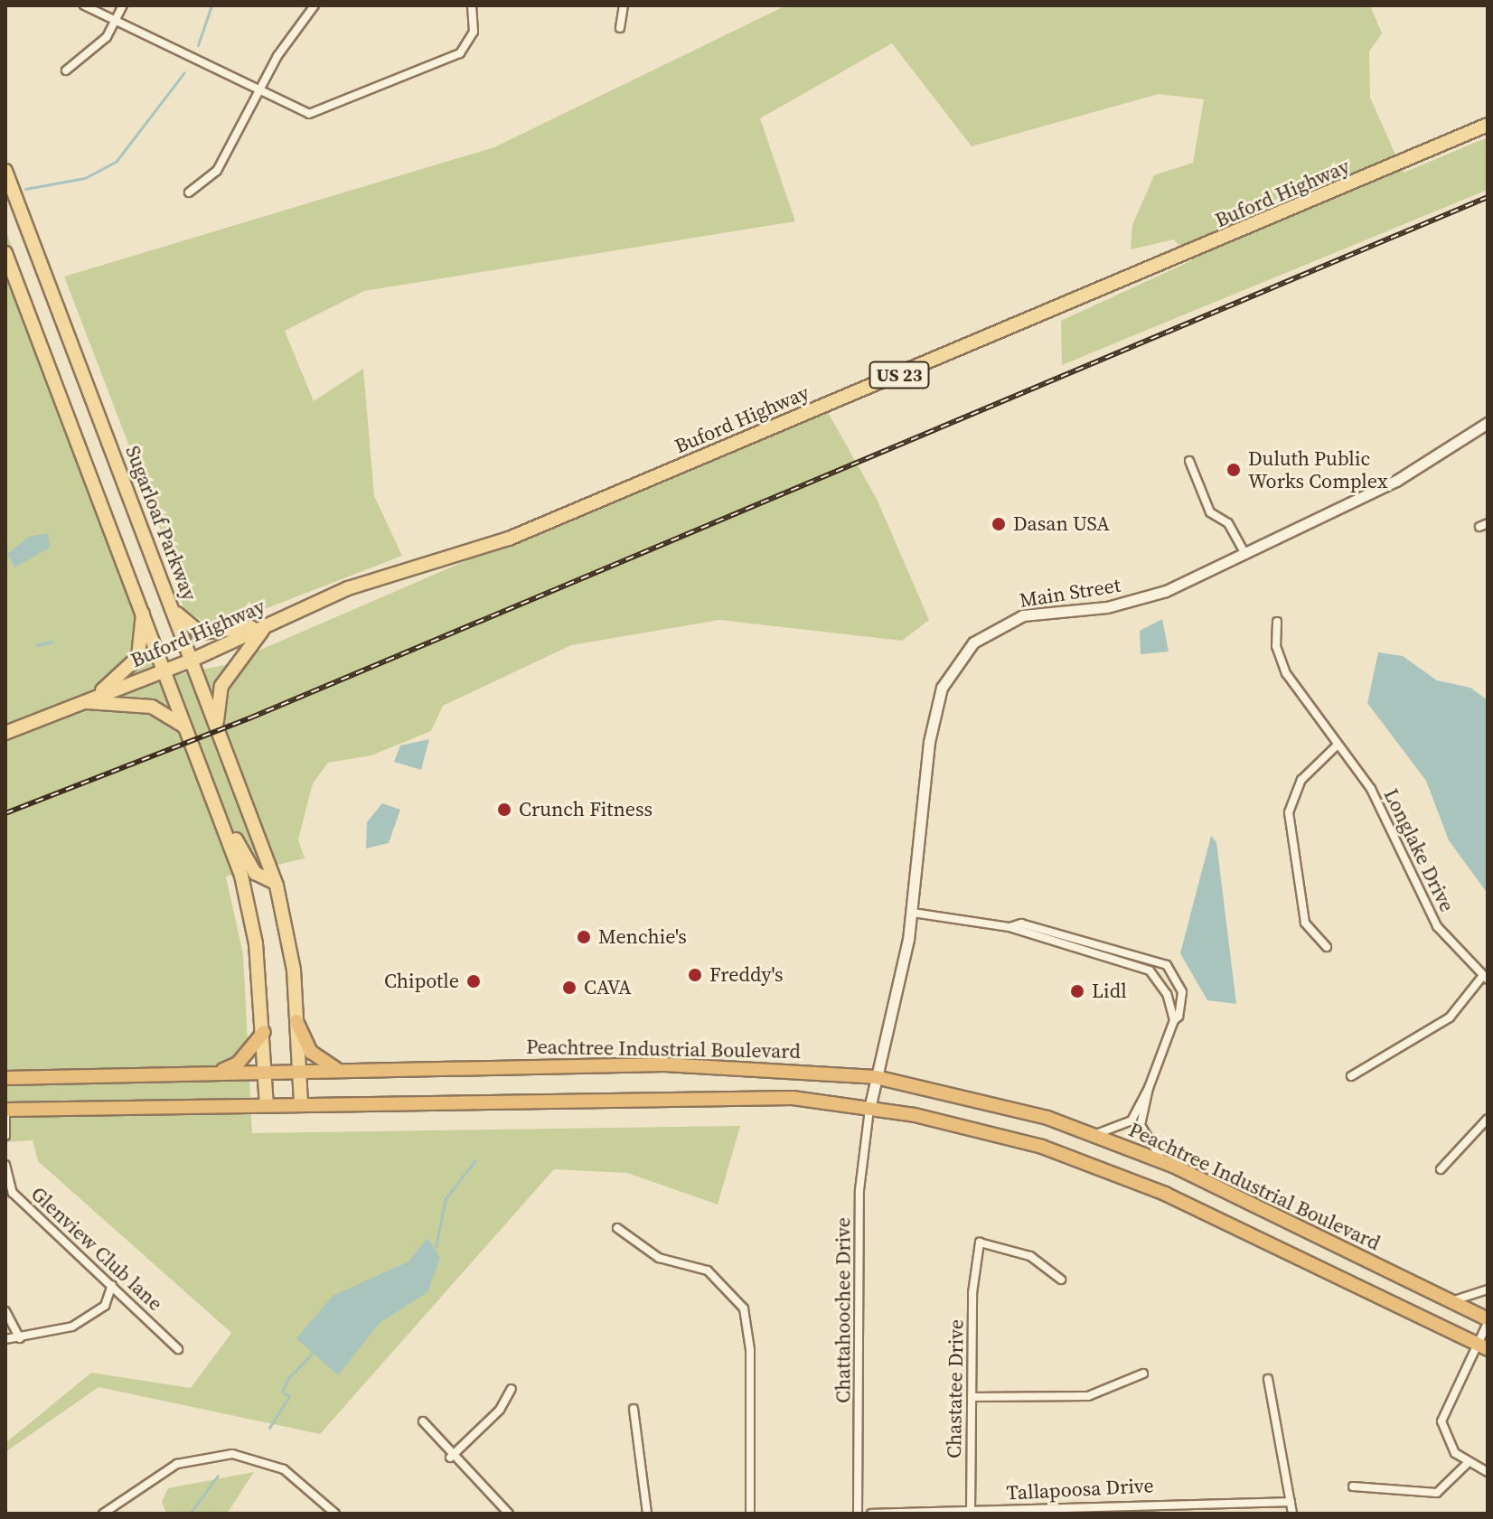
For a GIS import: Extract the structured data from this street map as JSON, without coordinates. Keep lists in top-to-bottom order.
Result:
{
  "streets": {
    "highway": ["Peachtree Industrial Boulevard"],
    "main road": ["Buford Highway", "US 23", "Sugarloaf Parkway"],
    "street": [
      "Main Street",
      "Longlake Drive",
      "Glenview Club lane",
      "Chattahoochee Drive",
      "Chastatee Drive",
      "Tallapoosa Drive"
    ]
  },
  "crossings": [
    ["Buford Highway", "Sugarloaf Parkway"],
    ["Sugarloaf Parkway", "Peachtree Industrial Boulevard"],
    ["Main Street", "Peachtree Industrial Boulevard"],
    ["Main Street", "Chattahoochee Drive"],
    ["Chastatee Drive", "Tallapoosa Drive"]
  ],
  "places": [
    "Duluth Public Works Complex",
    "Dasan USA",
    "Crunch Fitness",
    "Menchie's",
    "Freddy's",
    "Chipotle",
    "CAVA",
    "Lidl"
  ]
}
